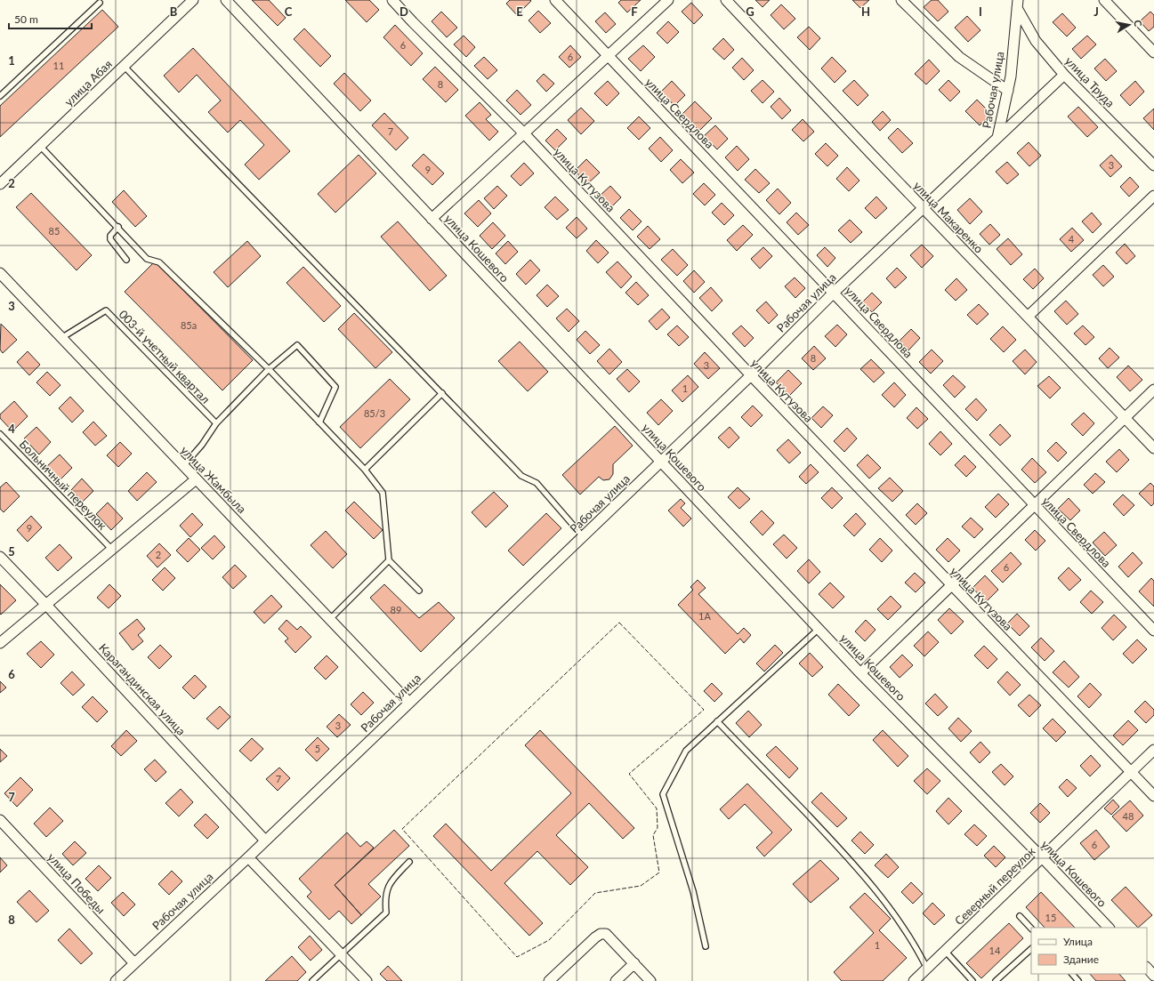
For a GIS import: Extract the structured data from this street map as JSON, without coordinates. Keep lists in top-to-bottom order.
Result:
{
  "streets": {
    "street": [
      "улица Труда",
      "улица Абая",
      "Рабочая улица",
      "улица Свердлова",
      "улица Кутузова",
      "улица Макаренко",
      "улица Кошевого",
      "улица Жамбыла",
      "Карагандинская улица",
      "улица Победы",
      "Северный переулок"
    ],
    "lane": ["003-й учетный квартал", "Больничный переулок"]
  },
  "crossings": [
    ["улица Труда", "Рабочая улица"],
    ["Рабочая улица", "улица Свердлова"],
    ["Рабочая улица", "улица Кутузова"],
    ["Рабочая улица", "улица Макаренко"],
    ["Рабочая улица", "улица Кошевого"],
    ["Рабочая улица", "улица Жамбыла"],
    ["Рабочая улица", "Карагандинская улица"],
    ["Рабочая улица", "улица Победы"],
    ["улица Кутузова", "Северный переулок"],
    ["улица Кошевого", "Северный переулок"],
    ["003-й учетный квартал", "улица Жамбыла"]
  ],
  "house_numbers": [
    "6",
    "6",
    "11",
    "8",
    "7",
    "3",
    "9",
    "85",
    "4",
    "85а",
    "8",
    "3",
    "1",
    "85/3",
    "9",
    "2",
    "6",
    "89",
    "1А",
    "3",
    "5",
    "7",
    "48",
    "6",
    "15",
    "1",
    "14"
  ],
  "legend": ["Улица", "Здание"],
  "scale_bar": "50 m",
  "north": "right",
  "grid": {
    "columns": [
      "B",
      "C",
      "D",
      "E",
      "F",
      "G",
      "H",
      "I",
      "J"
    ],
    "rows": [
      "1",
      "2",
      "3",
      "4",
      "5",
      "6",
      "7",
      "8"
    ]
  }
}
